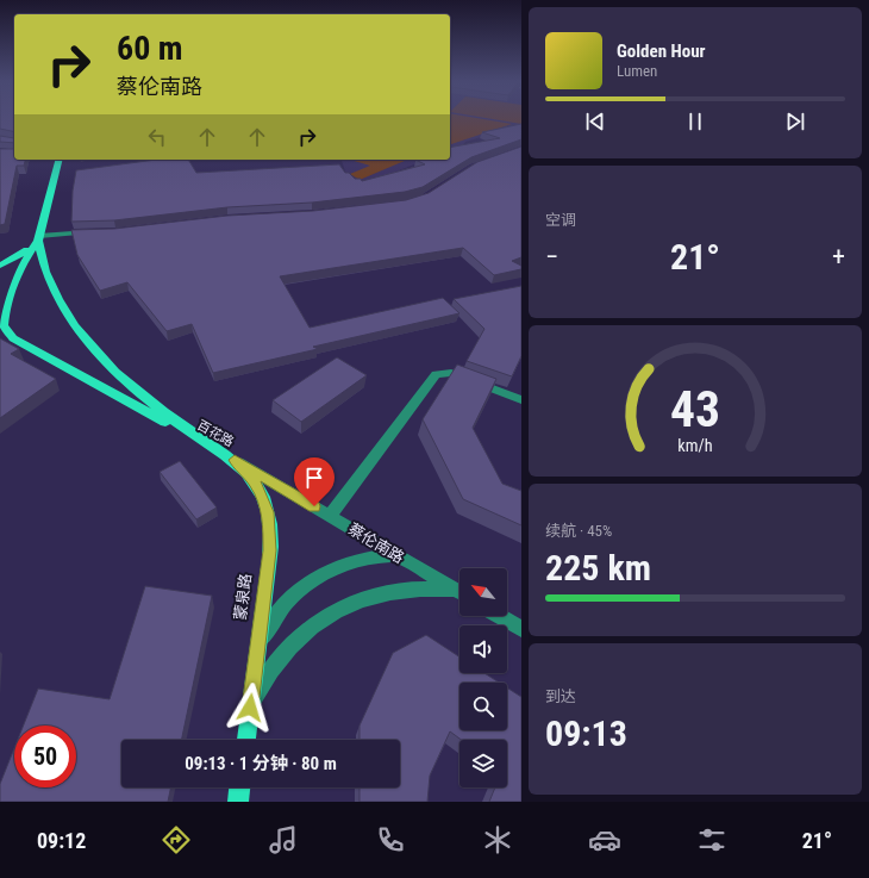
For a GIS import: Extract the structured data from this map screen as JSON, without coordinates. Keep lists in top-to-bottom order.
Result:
{
  "streets": {
    "main road": ["百花路", "蒙泉路"],
    "street": ["蔡伦南路"]
  },
  "crossings": [
    ["百花路", "蔡伦南路"],
    ["百花路", "蒙泉路"],
    ["蔡伦南路", "蒙泉路"]
  ],
  "north": "top left",
  "page": {
    "turn": ["60 m", "蔡伦南路"],
    "song": ["Golden Hour", "Lumen"],
    "tile": [
      "空调",
      ["续航 · 45%", "225 km"],
      ["到达", "09:13"]
    ],
    "heat": ["−", "21°", "+"],
    "limit": "50",
    "trip": "09:13 · 1 分钟 · 80 m",
    "tabs": ["09:12", "21°"],
    "gauge": ["43", "km/h"]
  }
}
